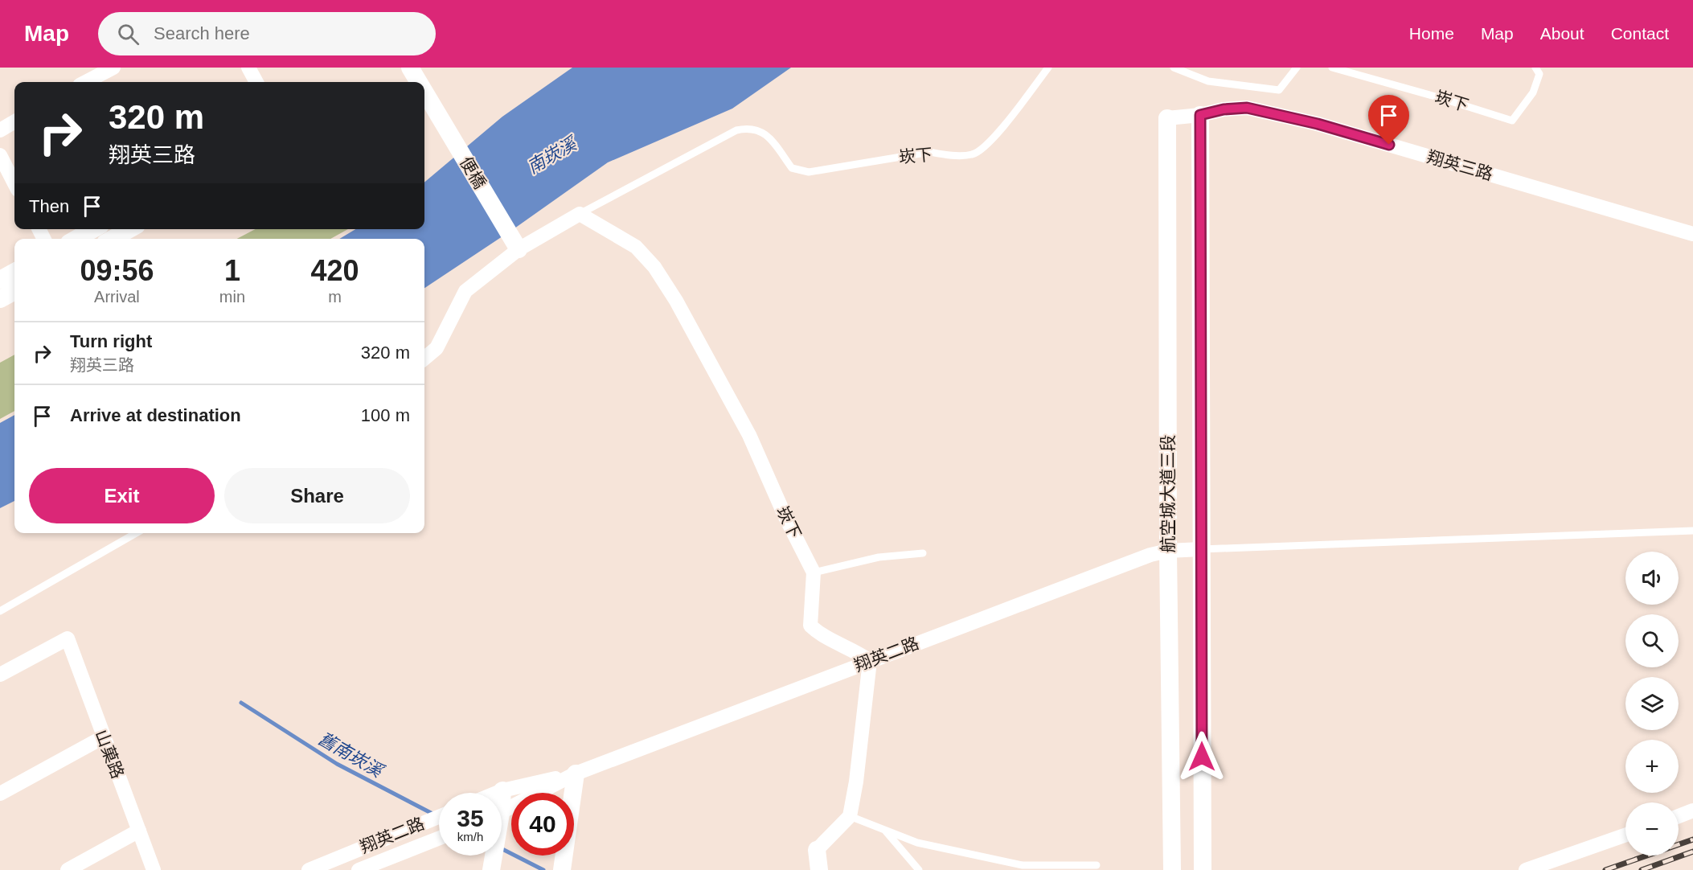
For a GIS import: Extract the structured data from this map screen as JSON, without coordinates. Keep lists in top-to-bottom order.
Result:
{
  "streets": {
    "street": [
      "崁下",
      "翔英三路",
      "便橋",
      "航空城大道三段",
      "翔英二路",
      "山菓路"
    ]
  },
  "crossings": [
    ["崁下", "便橋"],
    ["翔英三路", "航空城大道三段"],
    ["航空城大道三段", "翔英二路"]
  ],
  "water": ["南崁溪", "舊南崁溪"],
  "page": {
    "header": "Map",
    "search": "Search here",
    "nav": [
      "Home",
      "Map",
      "About",
      "Contact"
    ],
    "turn": ["320 m", "翔英三路"],
    "then": "Then",
    "eta": [
      "09:56",
      "Arrival",
      "1",
      "min",
      "420",
      "m"
    ],
    "list": [
      {
        "name": "Turn right",
        "note": "翔英三路",
        "value": "320 m"
      },
      {
        "name": "Arrive at destination",
        "value": "100 m"
      }
    ],
    "buttons": ["Exit", "Share"],
    "map_buttons": ["+", "−"],
    "speed": "35 km/h",
    "limit": "40"
  }
}
